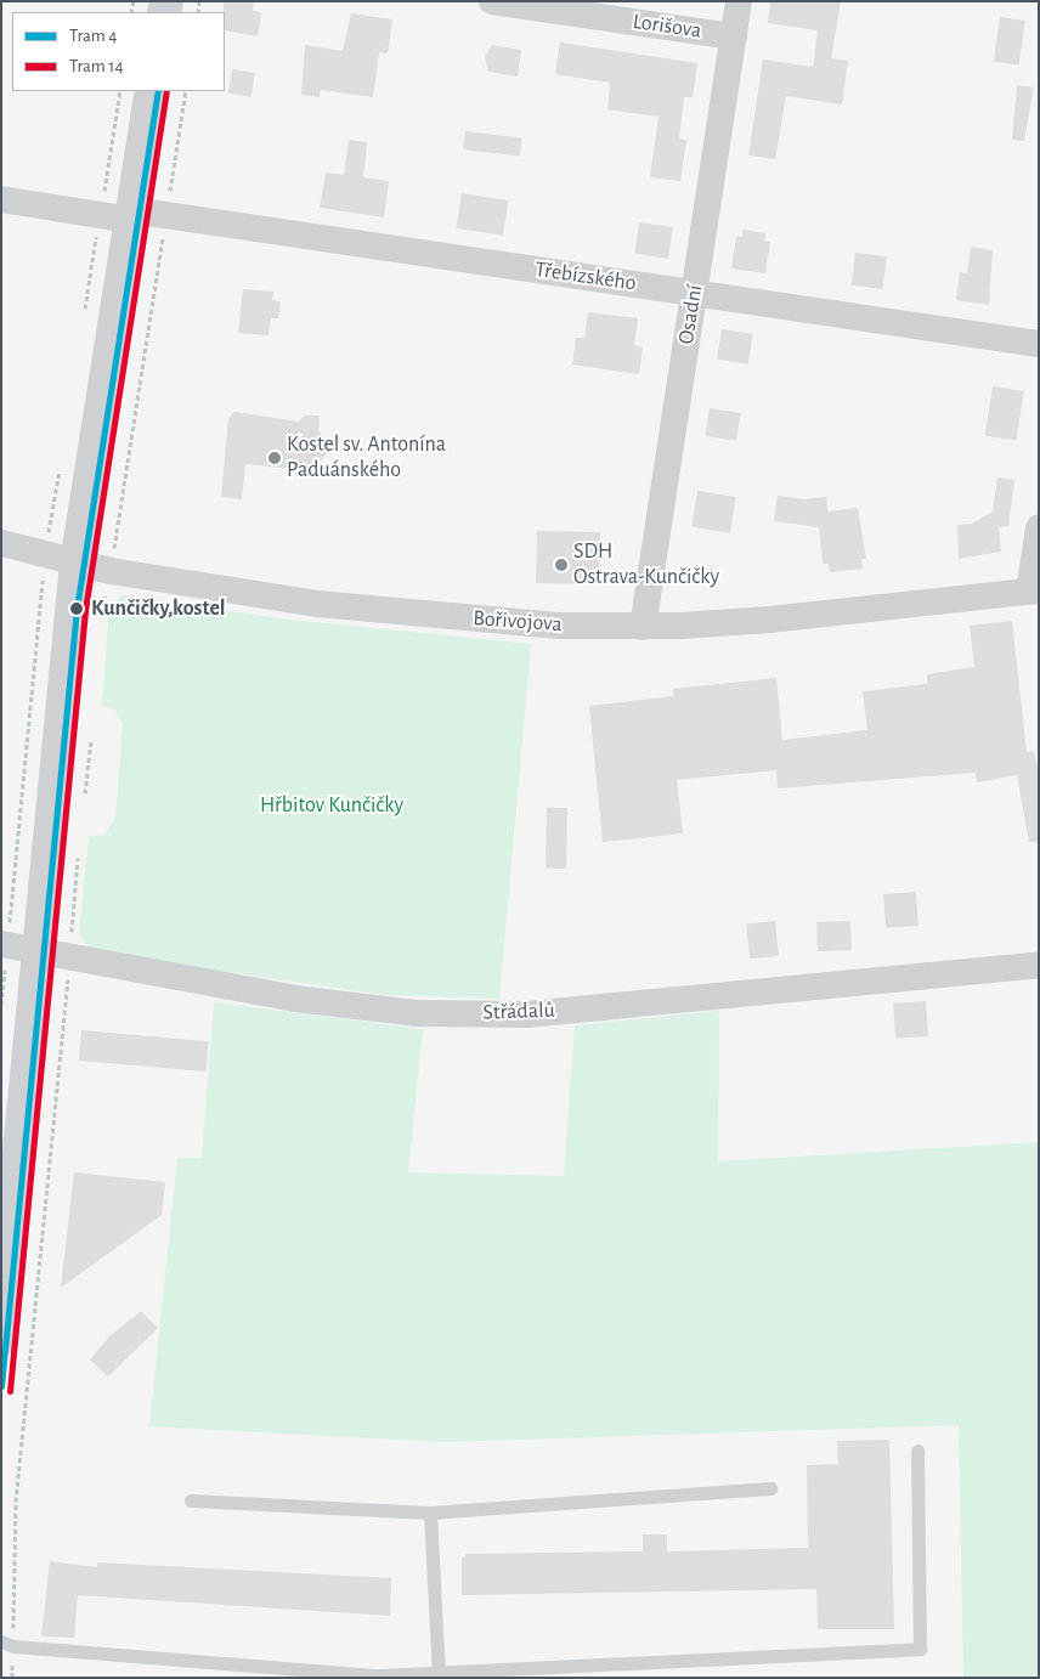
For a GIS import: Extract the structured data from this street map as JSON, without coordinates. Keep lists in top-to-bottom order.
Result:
{
  "streets": {
    "street": [
      "Lorišova",
      "Třebízského",
      "Osadní",
      "Bořivojova",
      "Střádalů"
    ]
  },
  "crossings": [
    ["Lorišova", "Osadní"],
    ["Třebízského", "Osadní"],
    ["Osadní", "Bořivojova"]
  ],
  "parks": ["Hřbitov Kunčičky"],
  "places": ["Kostel sv. Antonína Paduánského", "SDH Ostrava-Kunčičky", "Kunčičky,kostel"],
  "lines": ["tram line 4", "tram line 14"],
  "legend": ["Tram 4", "Tram 14"]
}
